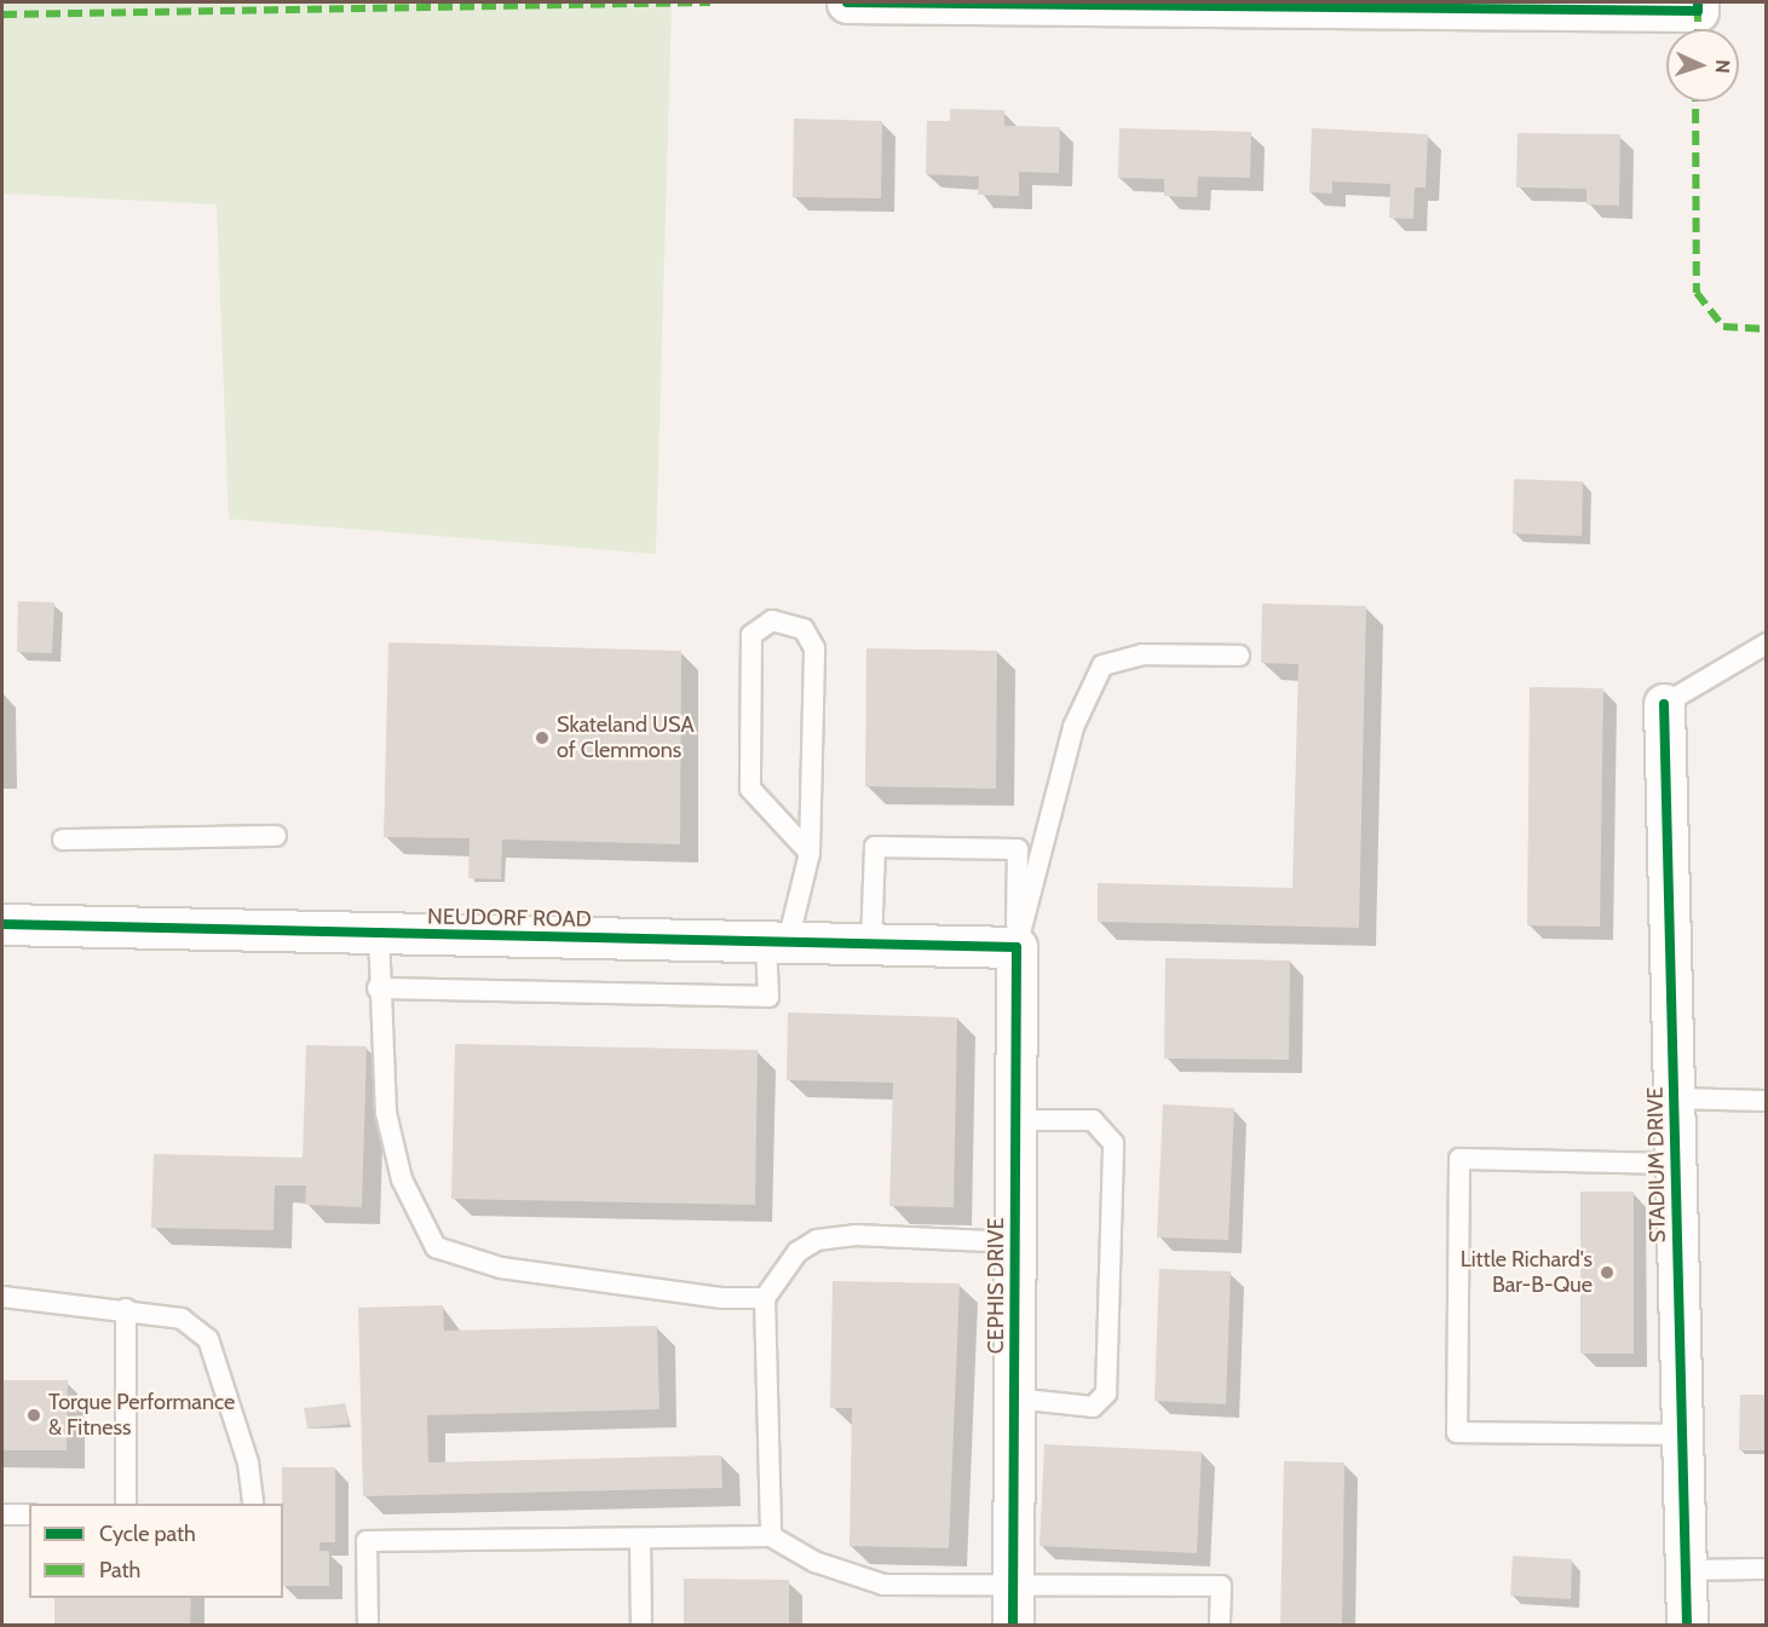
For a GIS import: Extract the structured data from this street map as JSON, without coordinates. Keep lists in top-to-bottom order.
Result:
{
  "streets": {
    "street": ["NEUDORF ROAD", "STADIUM DRIVE", "CEPHIS DRIVE"]
  },
  "crossings": [
    ["NEUDORF ROAD", "CEPHIS DRIVE"]
  ],
  "places": ["Skateland USA of Clemmons", "Little Richard's Bar-B-Que", "Torque Performance & Fitness"],
  "legend": ["Cycle path", "Path"],
  "north": "right"
}
